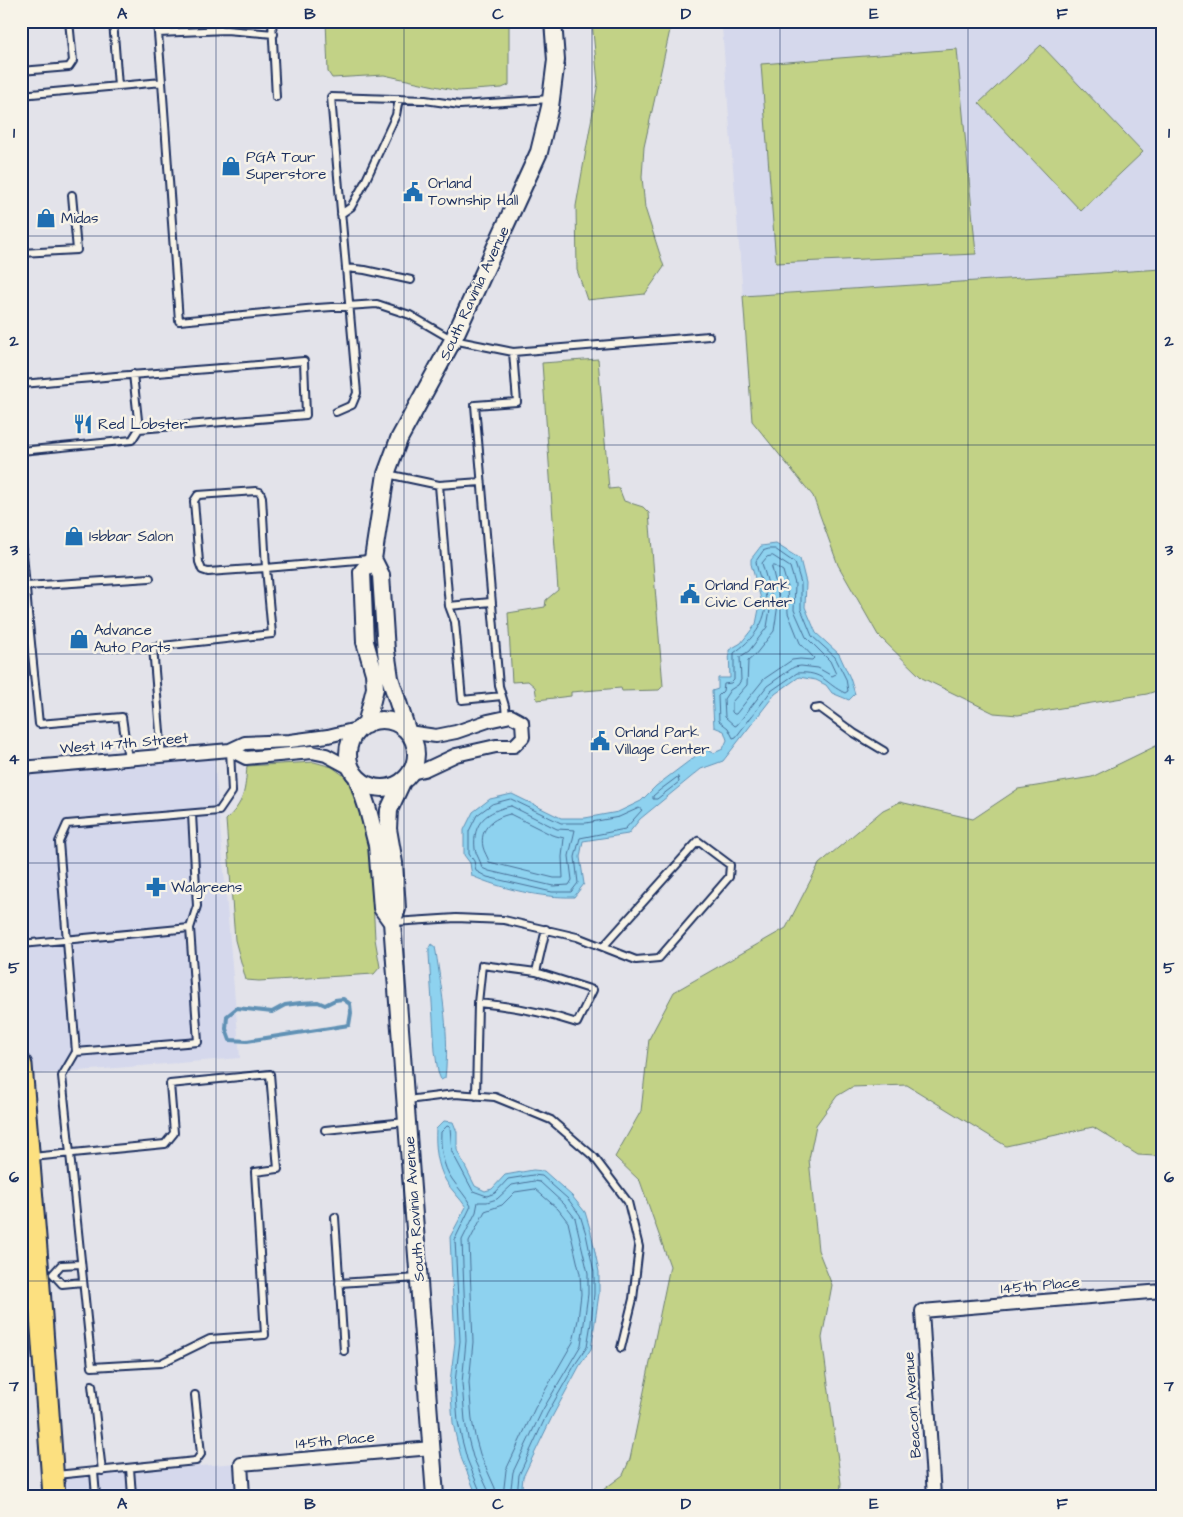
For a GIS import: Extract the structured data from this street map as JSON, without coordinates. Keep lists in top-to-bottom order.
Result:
{
  "streets": {
    "street": [
      "South Ravinia Avenue",
      "West 147th Street",
      "145th Place",
      "Beacon Avenue"
    ]
  },
  "crossings": [
    ["South Ravinia Avenue", "West 147th Street"],
    ["South Ravinia Avenue", "145th Place"],
    ["145th Place", "Beacon Avenue"]
  ],
  "places": {
    "shop": [
      "PGA Tour Superstore",
      "Midas",
      "Isbbar Salon",
      "Advance Auto Parts"
    ],
    "public building": ["Orland Township Hall", "Orland Park Civic Center", "Orland Park Village Center"],
    "restaurant": ["Red Lobster"],
    "pharmacy": ["Walgreens"]
  },
  "grid": {
    "columns": [
      "A",
      "B",
      "C",
      "D",
      "E",
      "F"
    ],
    "rows": [
      "1",
      "2",
      "3",
      "4",
      "5",
      "6",
      "7"
    ]
  }
}
